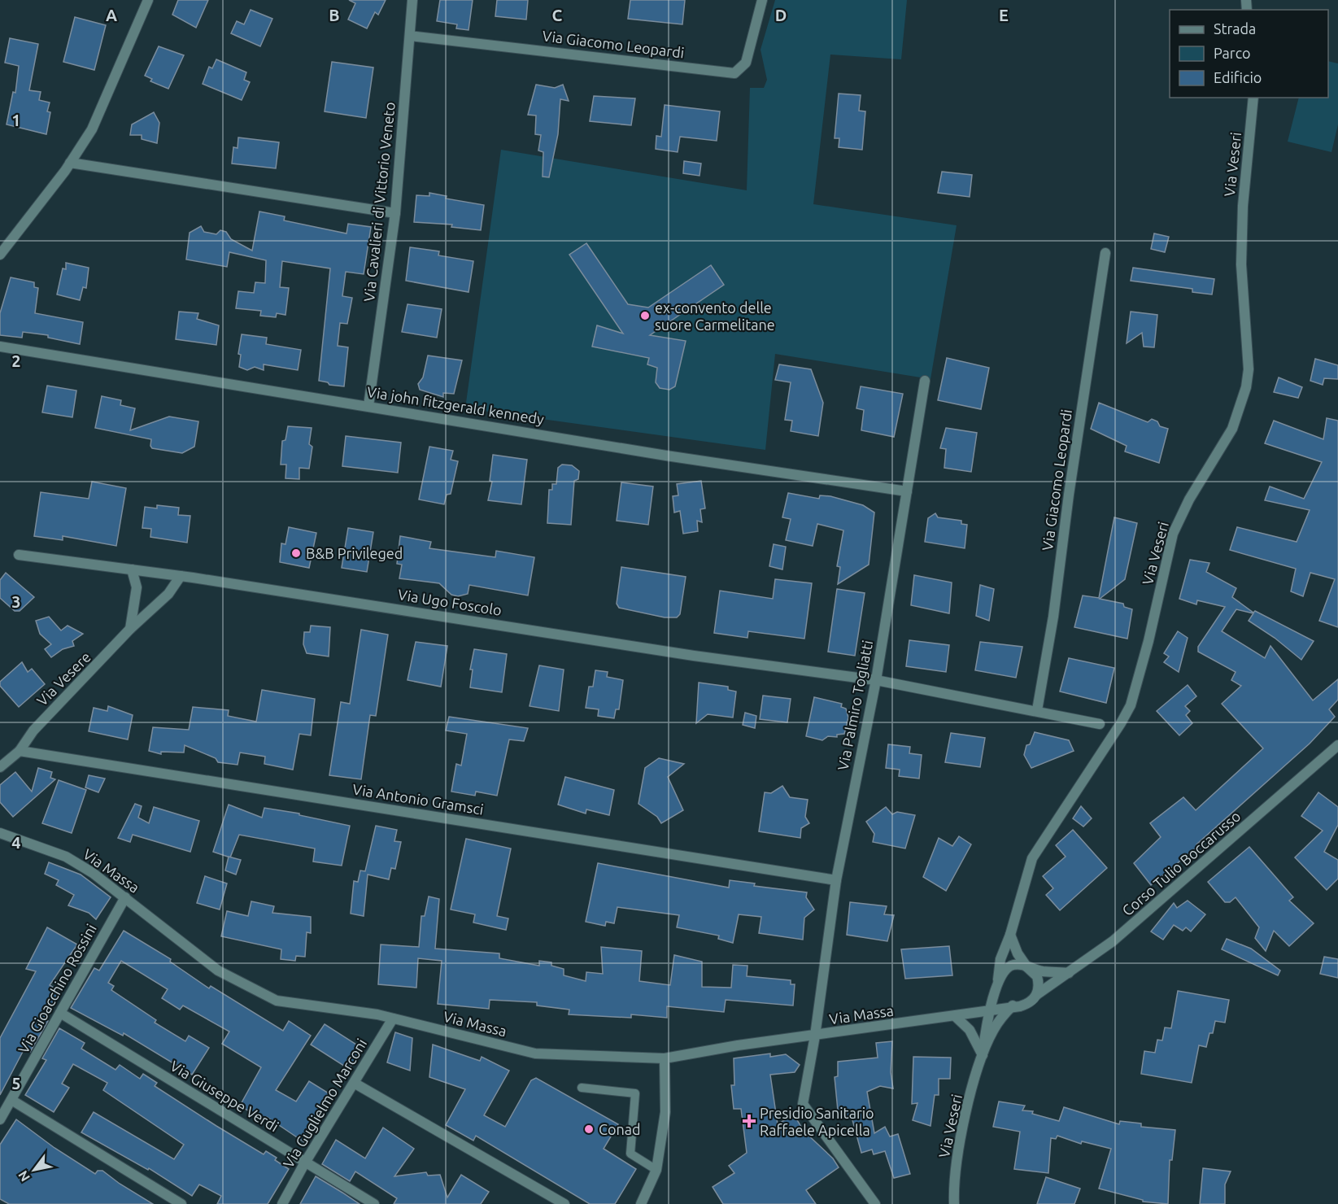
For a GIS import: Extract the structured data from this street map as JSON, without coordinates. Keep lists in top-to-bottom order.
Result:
{
  "streets": {
    "street": [
      "Via Giacomo Leopardi",
      "Via Veseri",
      "Via Cavalieri di Vittorio Veneto",
      "Via john fitzgerald kennedy",
      "Via Ugo Foscolo",
      "Via Vesere",
      "Via Palmiro Togliatti",
      "Via Antonio Gramsci",
      "Corso Tulio Boccarusso",
      "Via Massa",
      "Via Gioacchino Rossini",
      "Via Giuseppe Verdi",
      "Via Guglielmo Marconi"
    ]
  },
  "crossings": [
    ["Via Giacomo Leopardi", "Via Cavalieri di Vittorio Veneto"],
    ["Via Veseri", "Corso Tulio Boccarusso"],
    ["Via Veseri", "Via Massa"],
    ["Via Cavalieri di Vittorio Veneto", "Via john fitzgerald kennedy"],
    ["Via john fitzgerald kennedy", "Via Palmiro Togliatti"],
    ["Via Ugo Foscolo", "Via Vesere"],
    ["Via Ugo Foscolo", "Via Palmiro Togliatti"],
    ["Via Vesere", "Via Antonio Gramsci"],
    ["Via Palmiro Togliatti", "Via Antonio Gramsci"],
    ["Via Palmiro Togliatti", "Via Massa"],
    ["Corso Tulio Boccarusso", "Via Massa"],
    ["Via Massa", "Via Gioacchino Rossini"],
    ["Via Massa", "Via Guglielmo Marconi"],
    ["Via Gioacchino Rossini", "Via Giuseppe Verdi"],
    ["Via Giuseppe Verdi", "Via Guglielmo Marconi"]
  ],
  "places": {
    "other": ["ex-convento delle suore Carmelitane", "B&B Privileged", "Conad"],
    "health": ["Presidio Sanitario Raffaele Apicella"]
  },
  "legend": ["Strada", "Parco", "Edificio"],
  "north": "bottom left",
  "grid": {
    "columns": [
      "A",
      "B",
      "C",
      "D",
      "E"
    ],
    "rows": [
      "1",
      "2",
      "3",
      "4",
      "5"
    ]
  }
}
